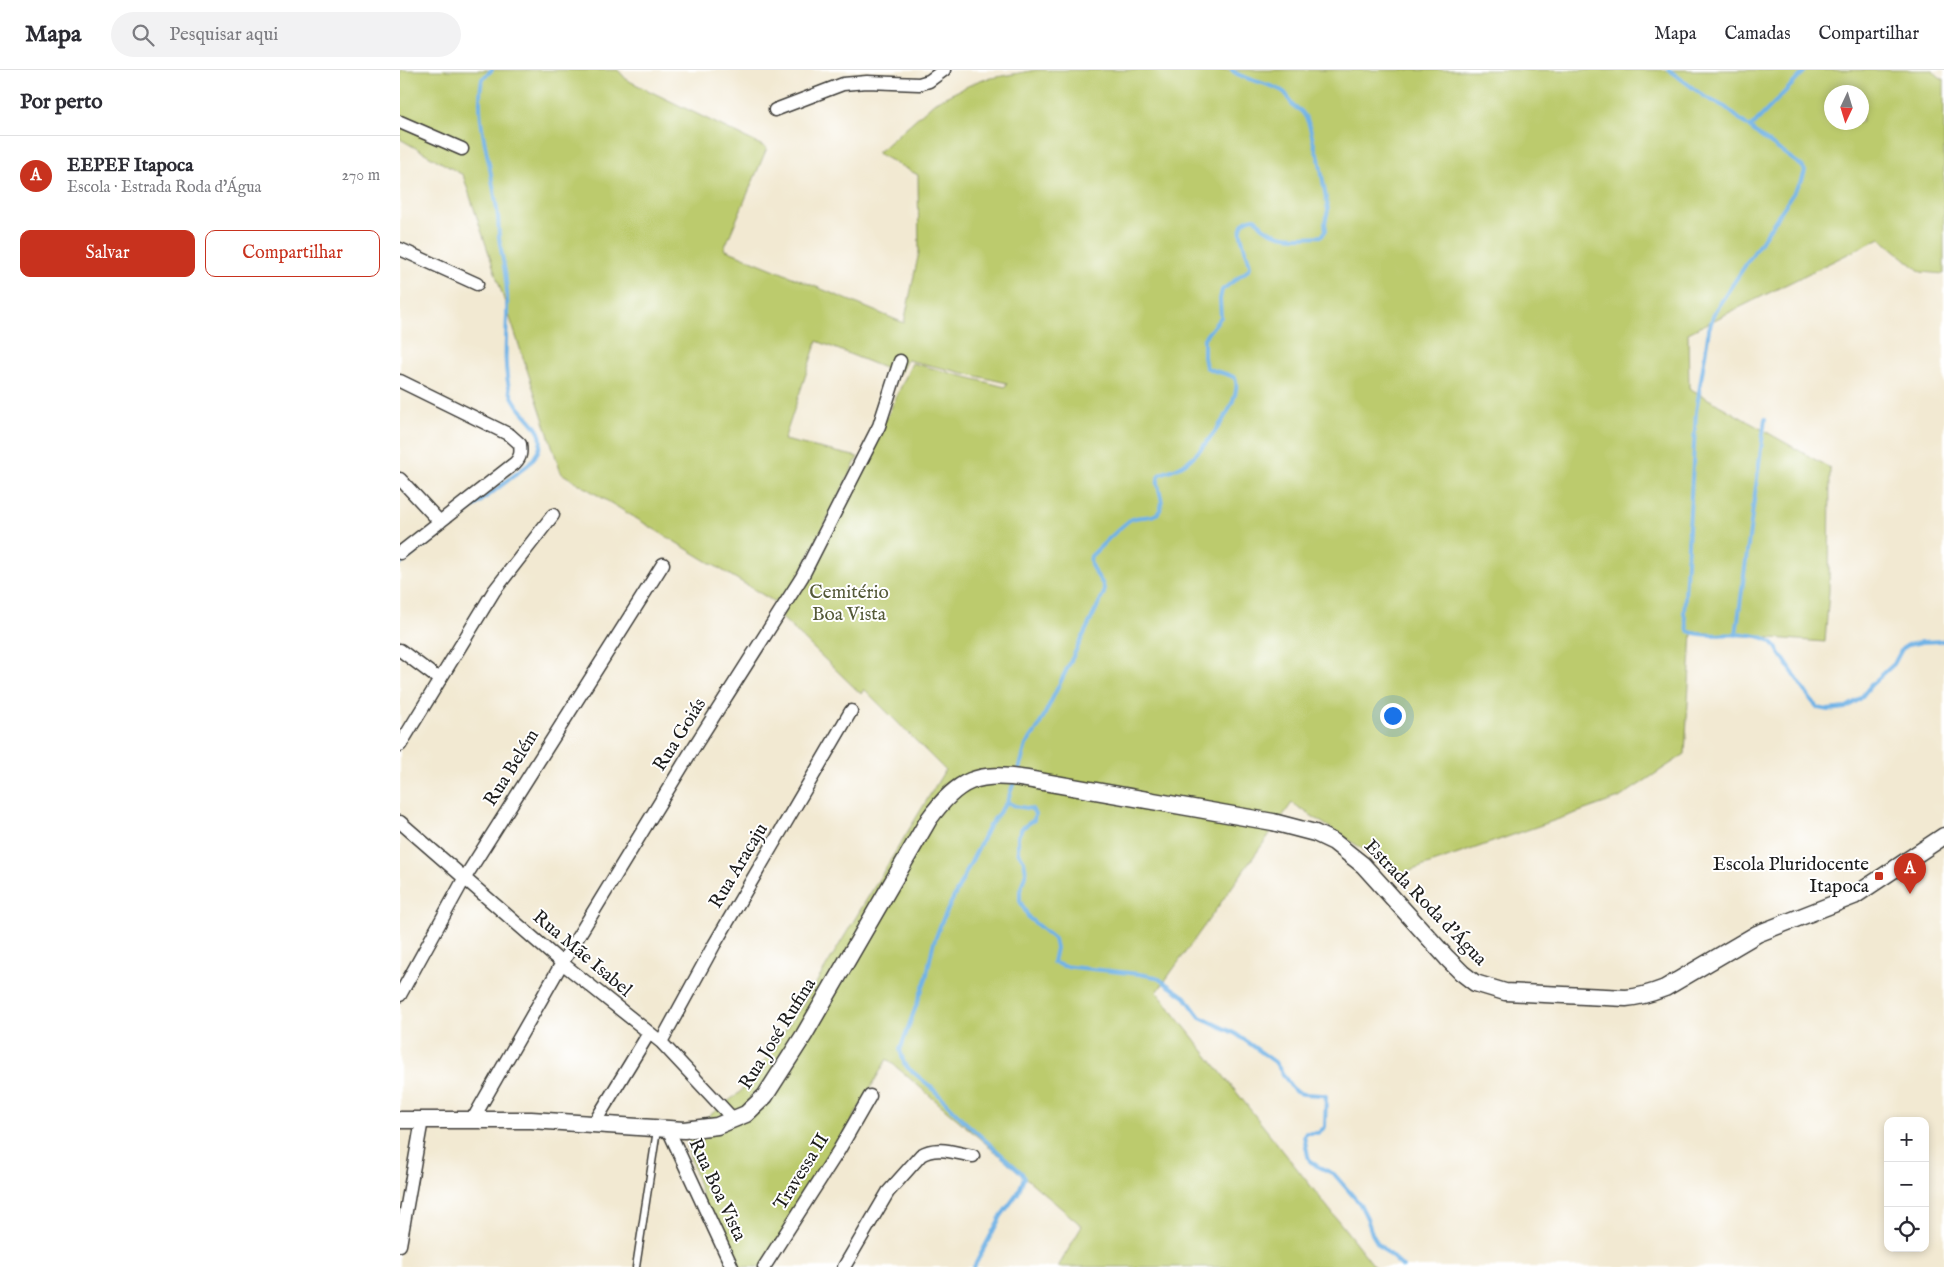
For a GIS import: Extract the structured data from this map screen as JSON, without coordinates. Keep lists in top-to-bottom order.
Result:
{
  "streets": {
    "street": [
      "Rua Goiás",
      "Rua Belém",
      "Rua Aracaju",
      "Estrada Roda d'Água",
      "Rua Mãe Isabel",
      "Rua José Rufina",
      "Travessa II",
      "Rua Boa Vista"
    ]
  },
  "crossings": [
    ["Rua Goiás", "Rua Mãe Isabel"],
    ["Rua Goiás", "Rua José Rufina"],
    ["Rua Belém", "Rua Mãe Isabel"],
    ["Rua Aracaju", "Rua Mãe Isabel"],
    ["Estrada Roda d'Água", "Rua José Rufina"],
    ["Rua Mãe Isabel", "Rua José Rufina"],
    ["Rua José Rufina", "Rua Boa Vista"]
  ],
  "parks": ["Cemitério Boa Vista"],
  "places": {
    "transit": ["Escola Pluridocente Itapoca"]
  },
  "north": "bottom",
  "page": {
    "header": "Mapa",
    "search": "Pesquisar aqui",
    "nav": ["Mapa", "Camadas", "Compartilhar"],
    "heading": "Por perto",
    "list": [
      {
        "mark": "A",
        "name": "EEPEF Itapoca",
        "note": "Escola · Estrada Roda d'Água",
        "value": "270 m"
      }
    ],
    "buttons": ["Salvar", "Compartilhar"],
    "pins": "A",
    "map_buttons": ["+", "−"]
  }
}
